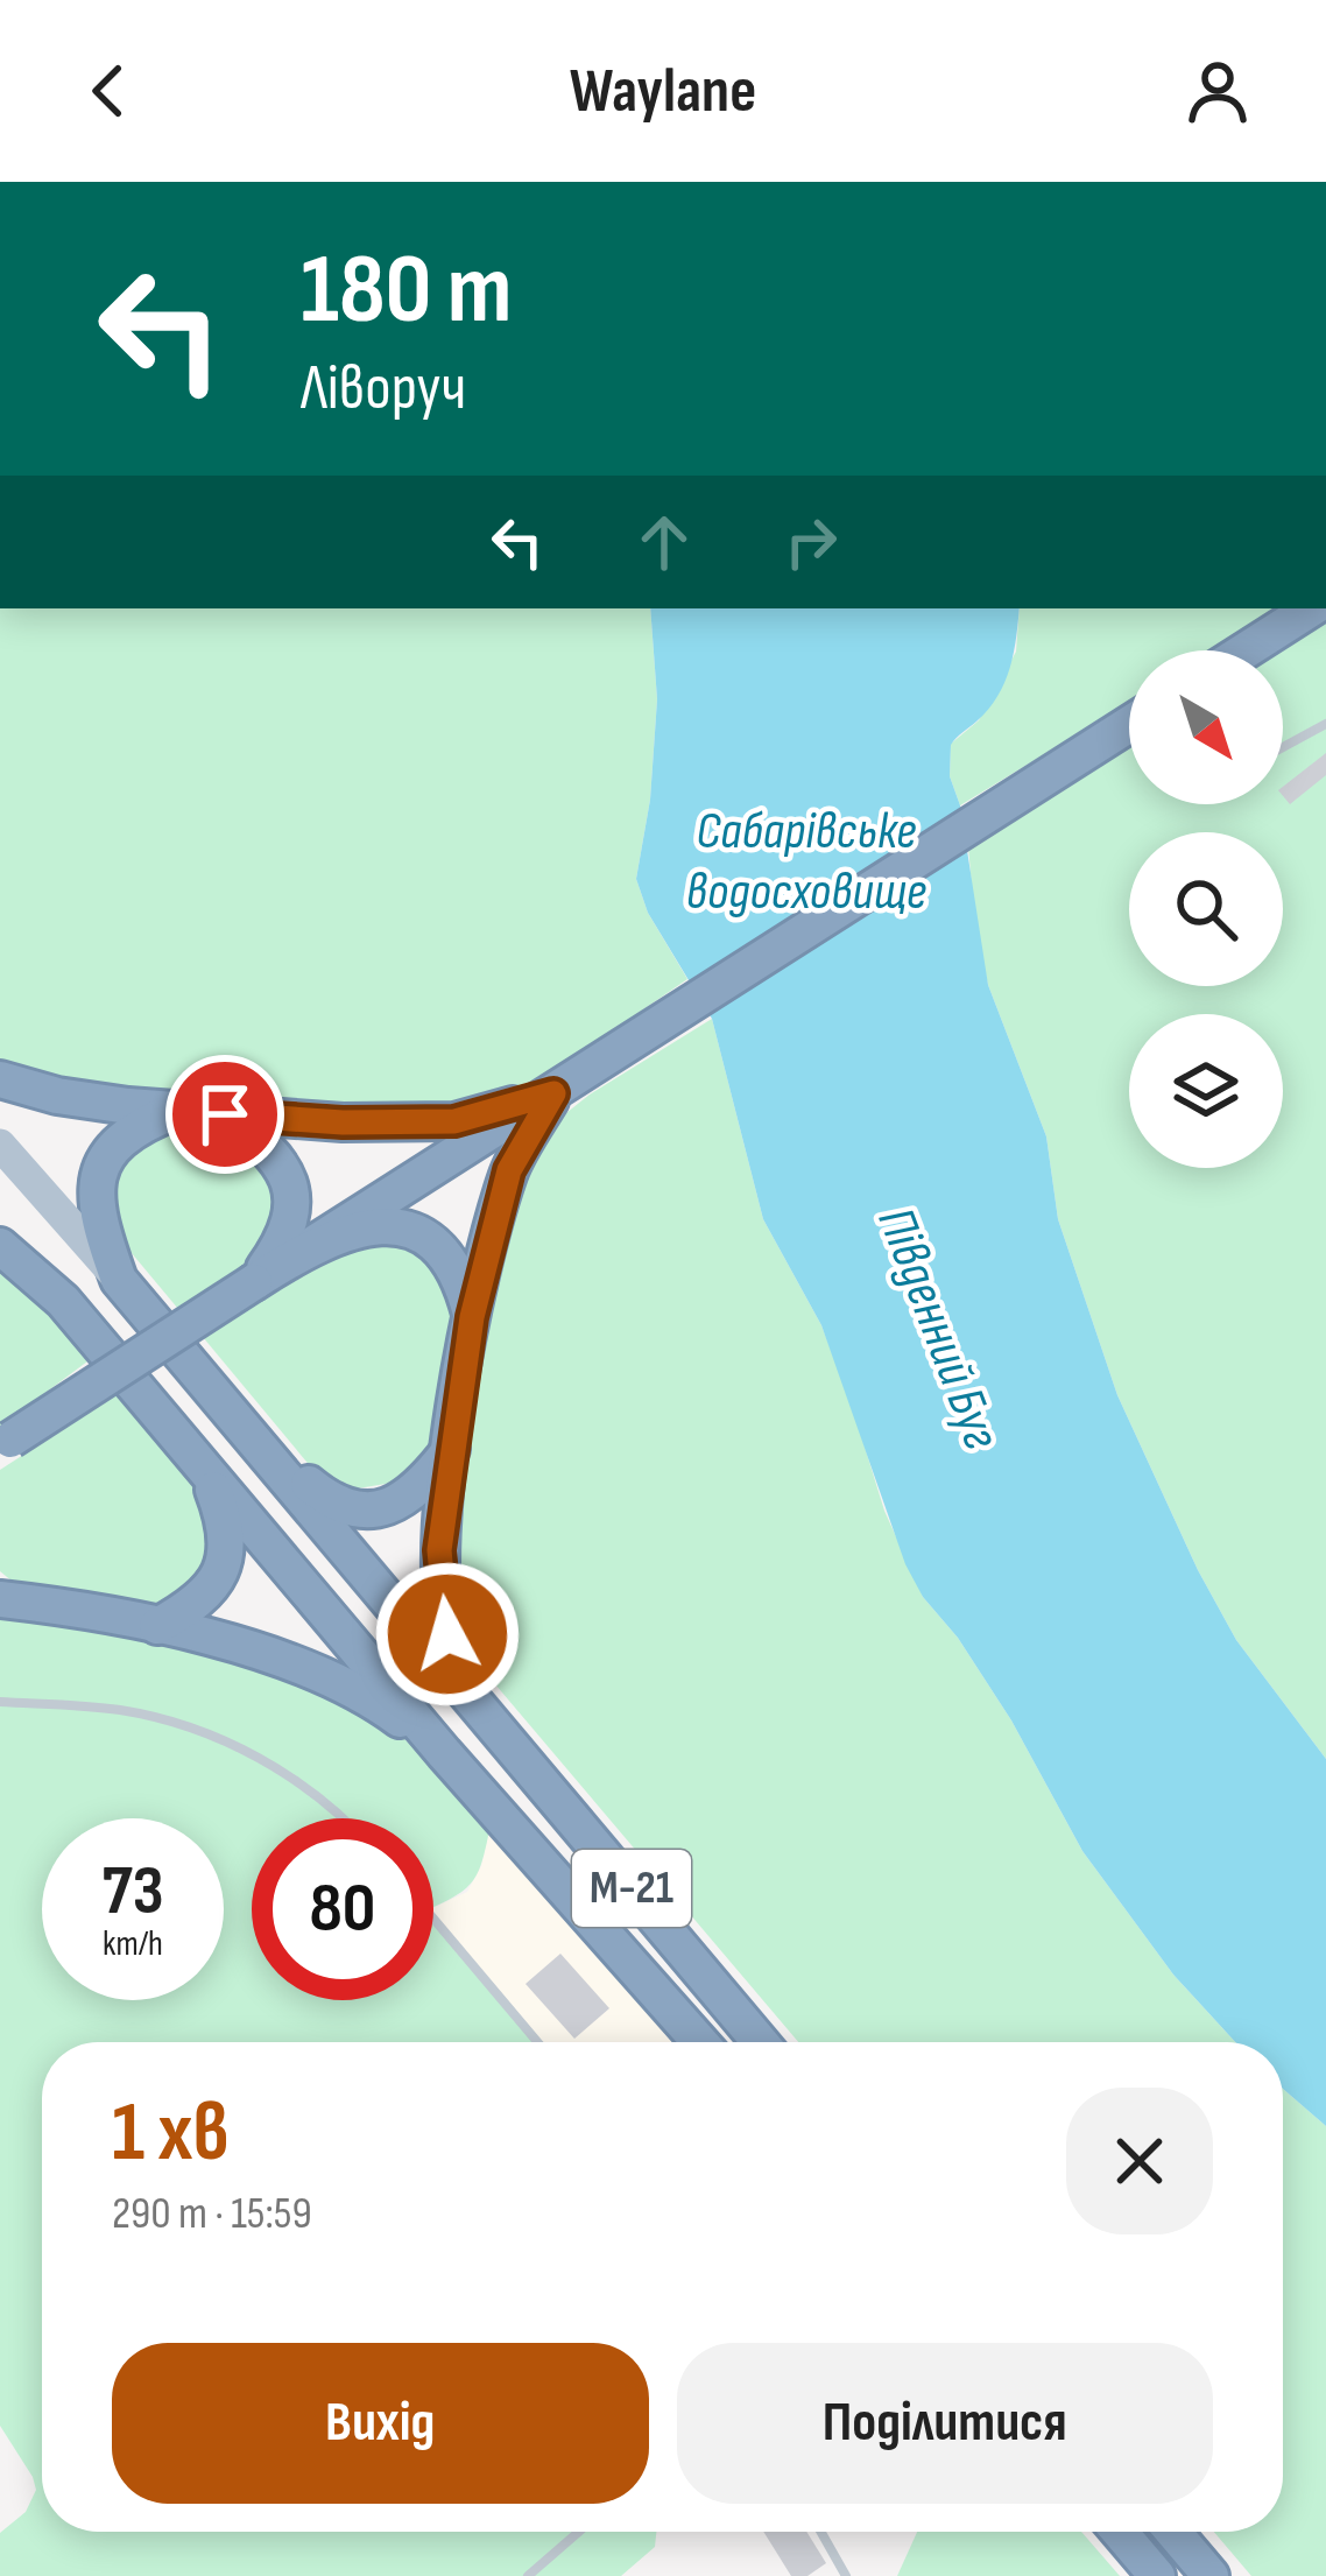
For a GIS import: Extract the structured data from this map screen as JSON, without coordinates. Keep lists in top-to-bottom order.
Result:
{
  "streets": {
    "highway": ["М-21"]
  },
  "water": ["Сабарівське водосховище", "Південний Буг"],
  "north": "bottom right",
  "page": {
    "header": "Waylane",
    "turn": ["180 m", "Ліворуч"],
    "speed": "73 km/h",
    "limit": "80",
    "heading": ["1 хв", "290 m · 15:59"],
    "buttons": ["Вихід", "Поділитися"]
  }
}
